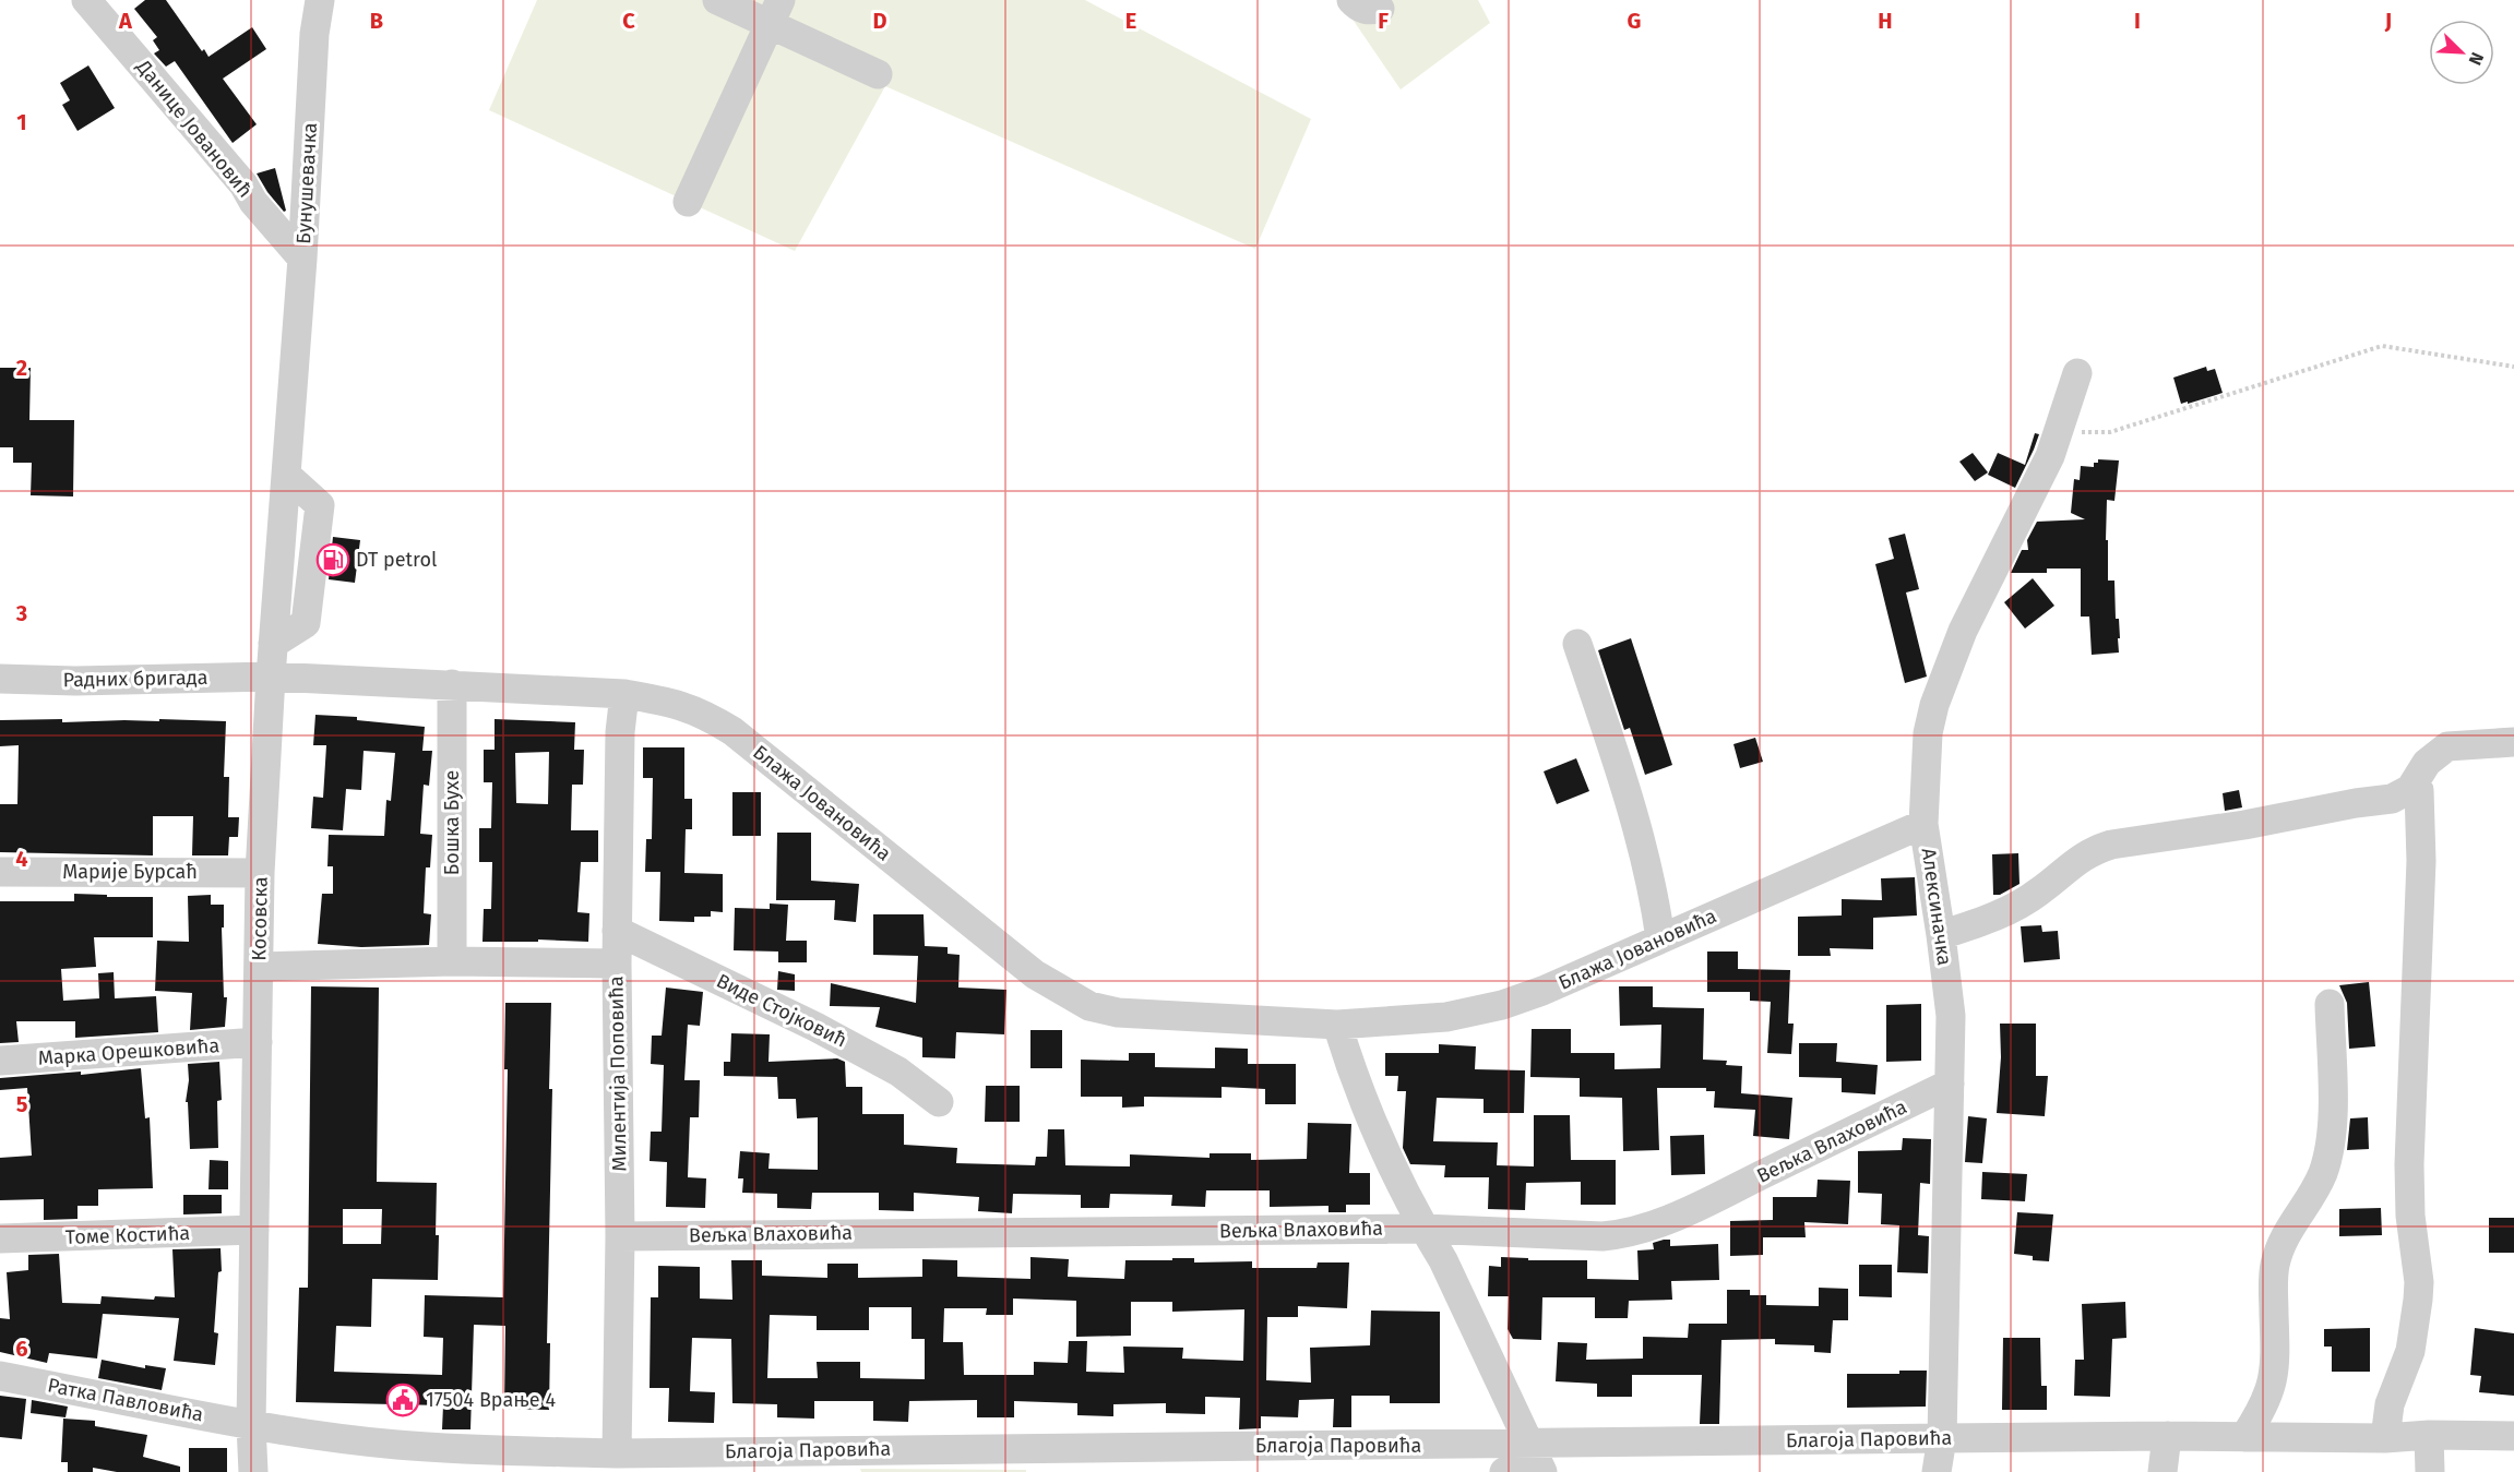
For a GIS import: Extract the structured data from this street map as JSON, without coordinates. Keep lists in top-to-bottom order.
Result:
{
  "streets": {
    "street": [
      "Данице Јовановић",
      "Бунушевачка",
      "Радних бригада",
      "Блажа Јовановића",
      "Бошка Бухе",
      "Марије Бурсаћ",
      "Алексиначка",
      "Косовска",
      "Виде Стојковић",
      "Марка Орешковића",
      "Милентија Поповића",
      "Вељка Влаховића",
      "Томе Костића",
      "Ратка Павловића",
      "Благоја Паровића"
    ]
  },
  "crossings": [
    ["Данице Јовановић", "Бунушевачка"],
    ["Бунушевачка", "Косовска"],
    ["Радних бригада", "Блажа Јовановића"],
    ["Радних бригада", "Косовска"],
    ["Блажа Јовановића", "Бошка Бухе"],
    ["Блажа Јовановића", "Алексиначка"],
    ["Блажа Јовановића", "Косовска"],
    ["Блажа Јовановића", "Милентија Поповића"],
    ["Марије Бурсаћ", "Косовска"],
    ["Алексиначка", "Вељка Влаховића"],
    ["Алексиначка", "Благоја Паровића"],
    ["Косовска", "Марка Орешковића"],
    ["Косовска", "Томе Костића"],
    ["Косовска", "Ратка Павловића"],
    ["Косовска", "Благоја Паровића"],
    ["Виде Стојковић", "Милентија Поповића"],
    ["Милентија Поповића", "Вељка Влаховића"],
    ["Милентија Поповића", "Благоја Паровића"],
    ["Ратка Павловића", "Благоја Паровића"]
  ],
  "places": {
    "fuel station": ["DT petrol"],
    "public building": ["17504 Врање 4"]
  },
  "north": "bottom right",
  "grid": {
    "columns": [
      "A",
      "B",
      "C",
      "D",
      "E",
      "F",
      "G",
      "H",
      "I",
      "J"
    ],
    "rows": [
      "1",
      "2",
      "3",
      "4",
      "5",
      "6"
    ]
  }
}
